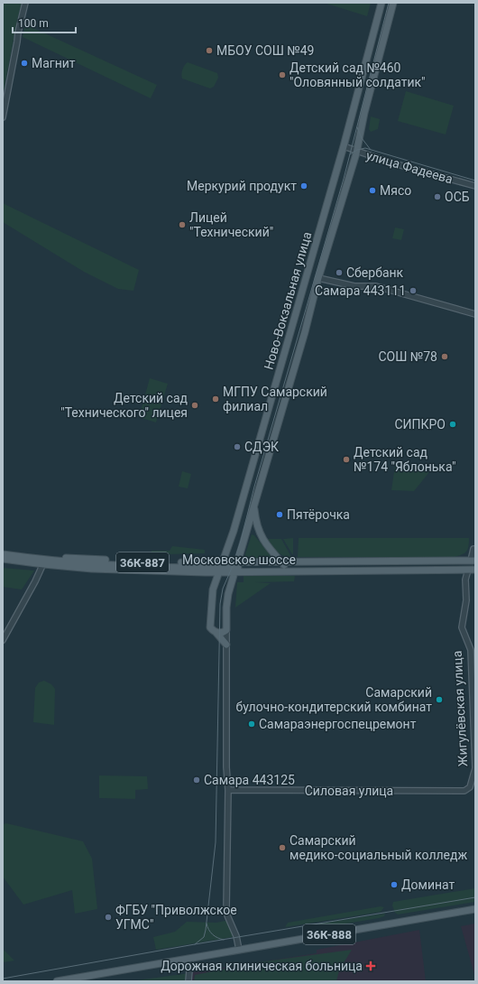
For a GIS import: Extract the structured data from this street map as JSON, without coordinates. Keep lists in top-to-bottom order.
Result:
{
  "streets": {
    "main road": [
      "Ново-Вокзальная улица",
      "Московское шоссе",
      "36К-887",
      "36К-888"
    ],
    "street": ["улица Фадеева", "Жигулёвская улица", "Силовая улица"]
  },
  "crossings": [
    ["улица Фадеева", "Ново-Вокзальная улица"],
    ["Ново-Вокзальная улица", "Московское шоссе"],
    ["Ново-Вокзальная улица", "Силовая улица"],
    ["Ново-Вокзальная улица", "36К-888"],
    ["Московское шоссе", "Жигулёвская улица"],
    ["Жигулёвская улица", "Силовая улица"]
  ],
  "places": {
    "other": [
      "МБОУ СОШ №49",
      "Магнит",
      "Детский сад №460 \"Оловянный солдатик\"",
      "Меркурий продукт",
      "Мясо",
      "ОСБ",
      "Лицей \"Технический\"",
      "Сбербанк",
      "Самара 443111",
      "СОШ №78",
      "МГПУ Самарский филиал",
      "Детский сад \"Технического\" лицея",
      "СИПКРО",
      "СДЭК",
      "Детский сад №174 \"Яблонька\"",
      "Пятёрочка",
      "Самарский булочно-кондитерский комбинат",
      "Самараэнергоспецремонт",
      "Самара 443125",
      "Самарский медико-социальный колледж",
      "Доминат",
      "ФГБУ \"Приволжское УГМС\""
    ],
    "health": ["Дорожная клиническая больница"]
  },
  "scale_bar": "100 m"
}
